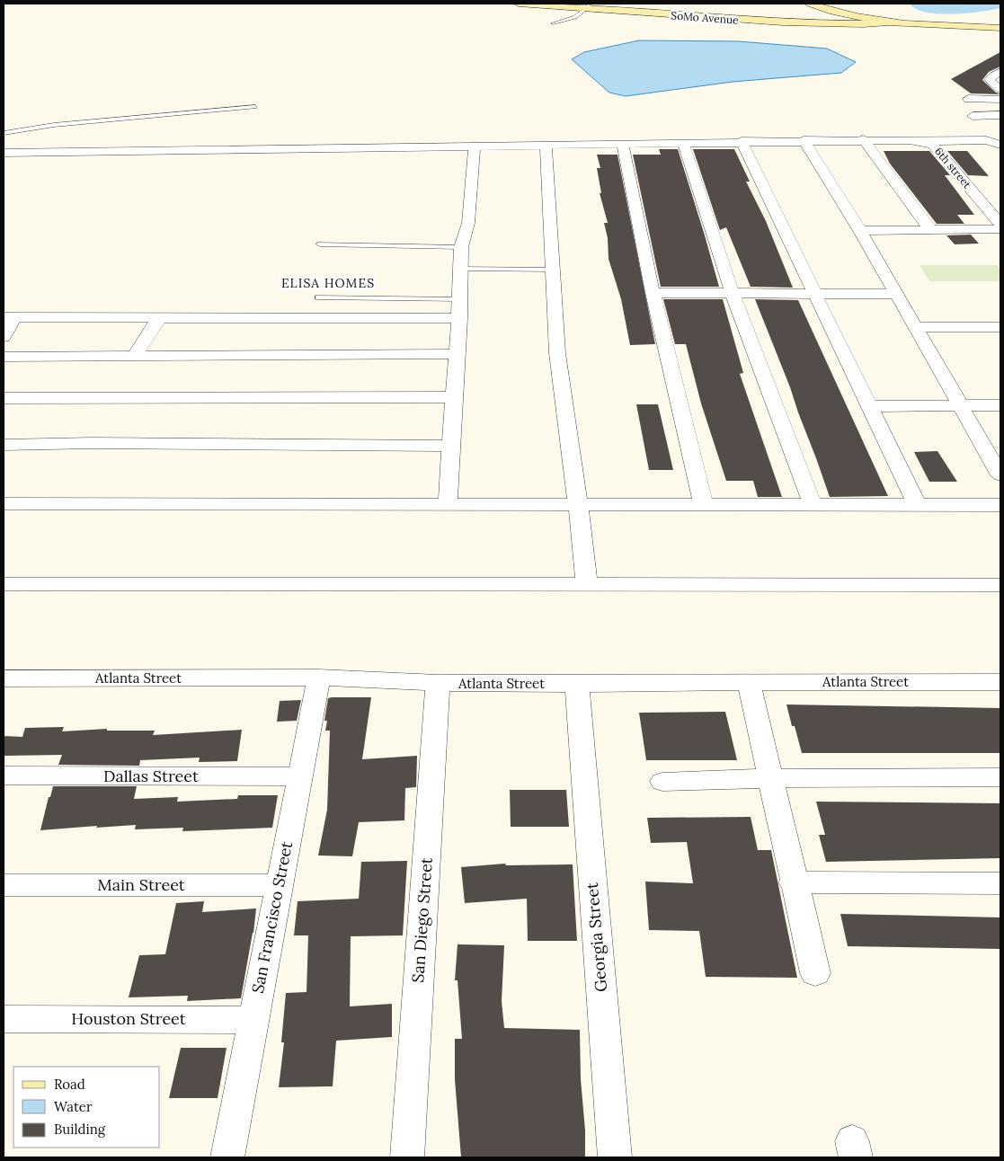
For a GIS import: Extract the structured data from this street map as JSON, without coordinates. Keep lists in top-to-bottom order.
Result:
{
  "streets": {
    "street": [
      "SoMo Avenue",
      "6th street",
      "Atlanta Street",
      "Dallas Street",
      "Main Street",
      "San Francisco Street",
      "San Diego Street",
      "Georgia Street",
      "Houston Street"
    ]
  },
  "crossings": [
    ["Atlanta Street", "San Francisco Street"],
    ["Atlanta Street", "San Diego Street"],
    ["Atlanta Street", "Georgia Street"],
    ["Dallas Street", "San Francisco Street"],
    ["Main Street", "San Francisco Street"],
    ["San Francisco Street", "Houston Street"]
  ],
  "districts": ["ELISA HOMES"],
  "legend": ["Road", "Water", "Building"]
}
